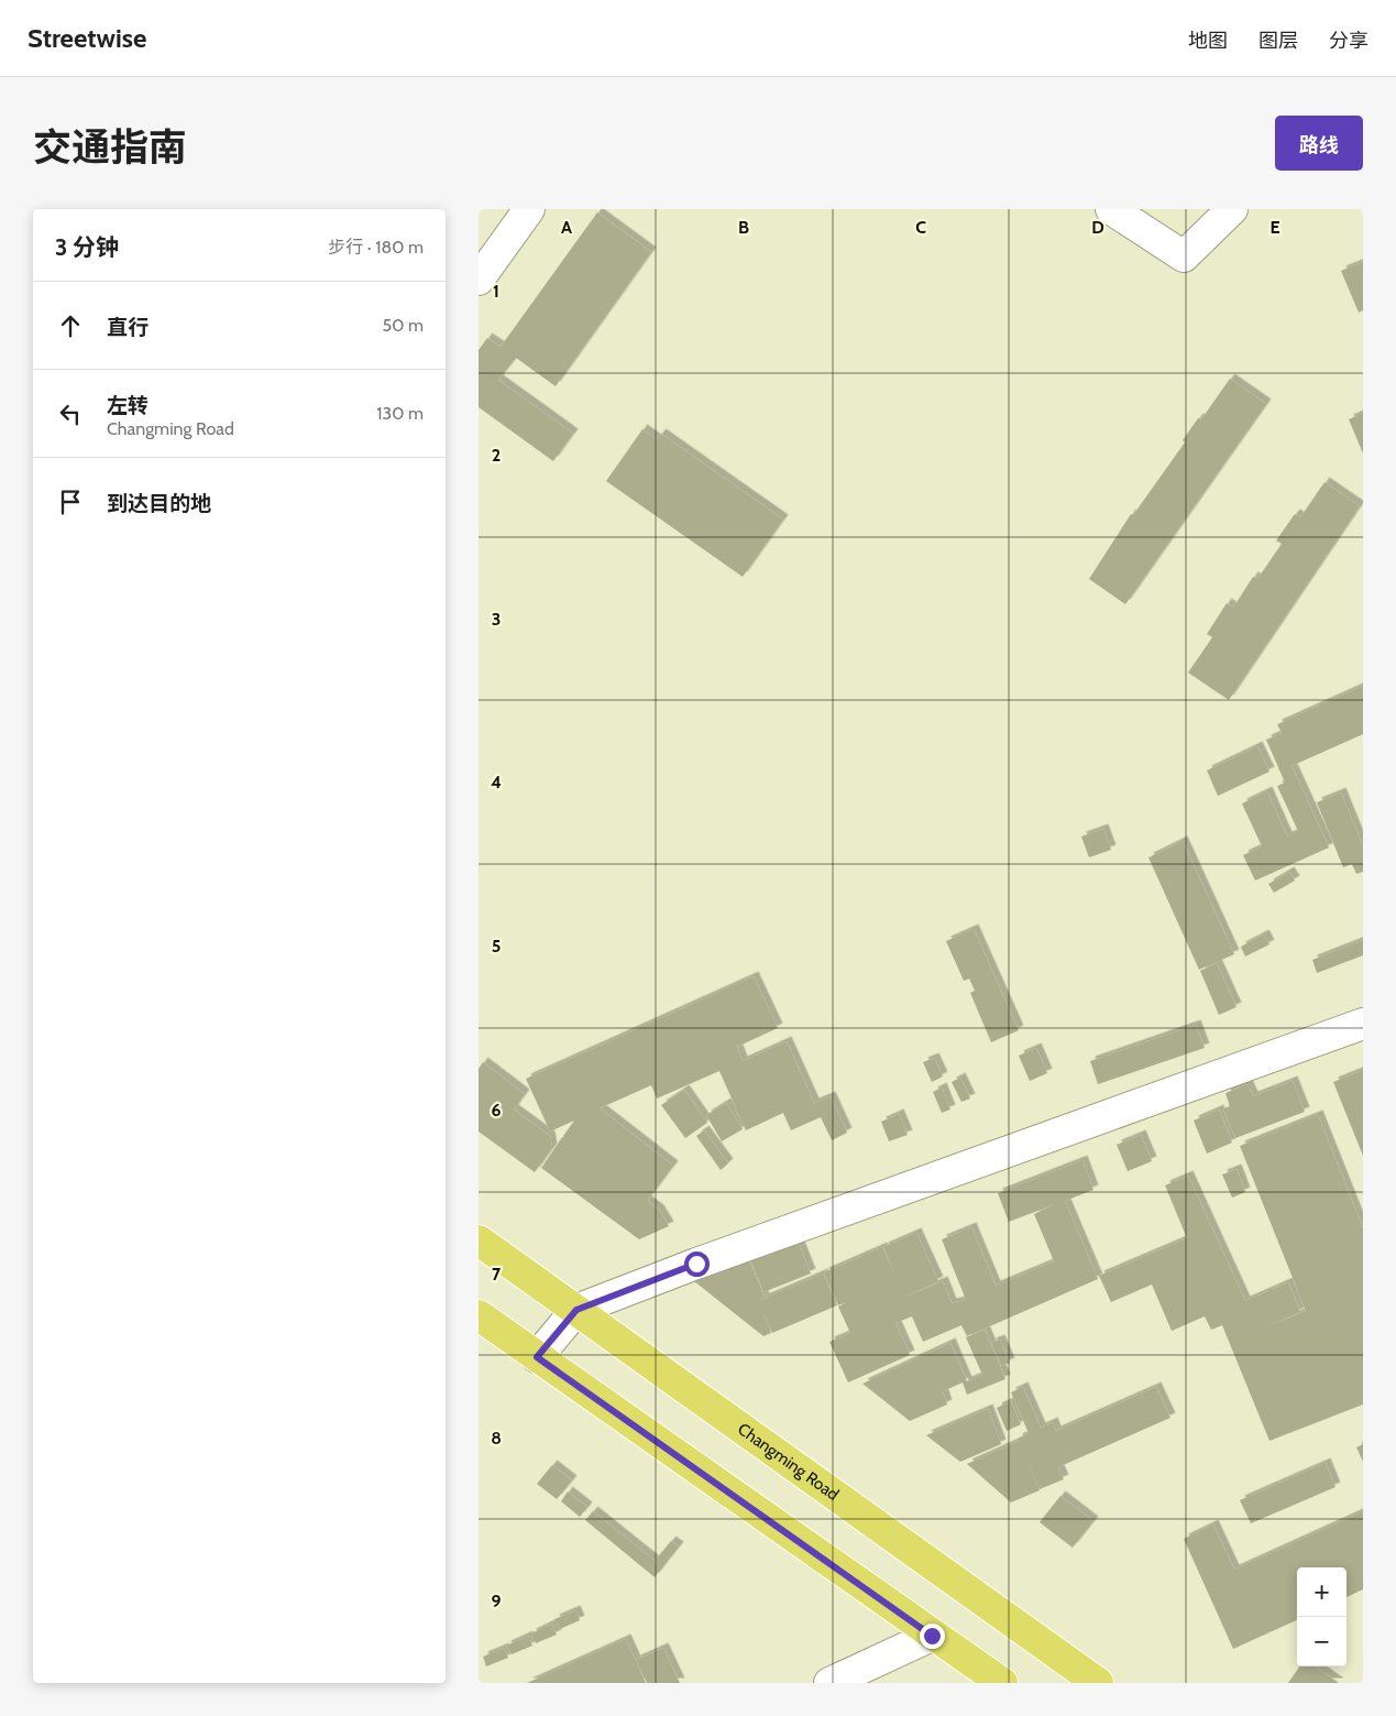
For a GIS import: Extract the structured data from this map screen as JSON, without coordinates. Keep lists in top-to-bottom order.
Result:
{
  "streets": {
    "main road": ["Changming Road"]
  },
  "page": {
    "header": "Streetwise",
    "nav": ["地图", "图层", "分享"],
    "title": "交通指南",
    "buttons": "路线",
    "heading": ["3 分钟", "步行 · 180 m"],
    "list": [
      ["直行", "50 m"],
      ["左转", "Changming Road", "130 m"],
      "到达目的地"
    ],
    "map_buttons": ["+", "−"]
  },
  "grid": {
    "columns": [
      "A",
      "B",
      "C",
      "D",
      "E"
    ],
    "rows": [
      "1",
      "2",
      "3",
      "4",
      "5",
      "6",
      "7",
      "8",
      "9"
    ]
  }
}
